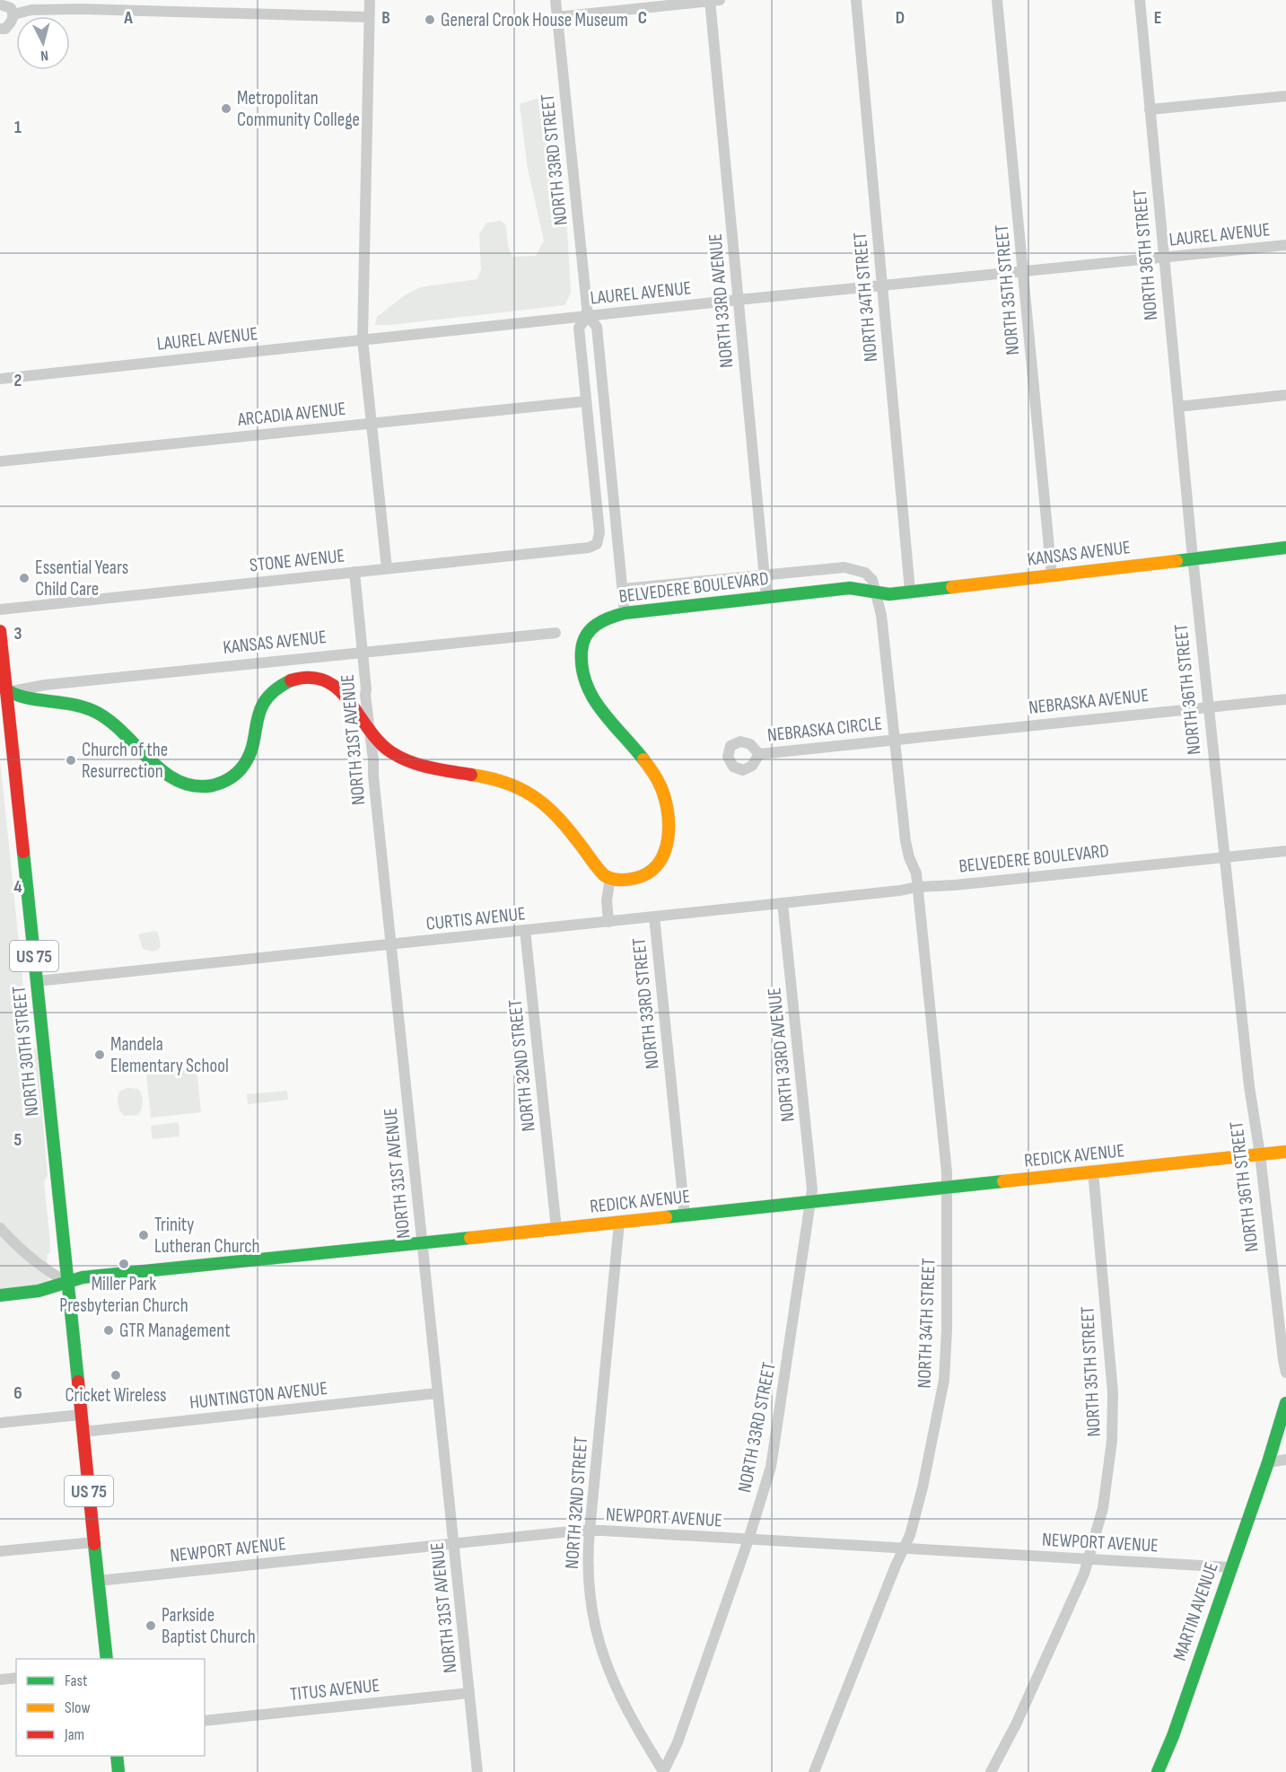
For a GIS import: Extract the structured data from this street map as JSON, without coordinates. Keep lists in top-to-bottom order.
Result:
{
  "streets": {
    "main road": [
      "KANSAS AVENUE",
      "BELVEDERE BOULEVARD",
      "US 75",
      "NORTH 30TH STREET",
      "REDICK AVENUE",
      "MARTIN AVENUE"
    ],
    "street": [
      "NORTH 33RD STREET",
      "LAUREL AVENUE",
      "NORTH 36TH STREET",
      "NORTH 35TH STREET",
      "NORTH 34TH STREET",
      "NORTH 33RD AVENUE",
      "ARCADIA AVENUE",
      "STONE AVENUE",
      "NEBRASKA AVENUE",
      "NEBRASKA CIRCLE",
      "NORTH 31ST AVENUE",
      "CURTIS AVENUE",
      "NORTH 32ND STREET",
      "HUNTINGTON AVENUE",
      "NEWPORT AVENUE",
      "TITUS AVENUE"
    ]
  },
  "crossings": [
    ["NORTH 33RD STREET", "LAUREL AVENUE"],
    ["NORTH 33RD STREET", "NORTH 33RD AVENUE"],
    ["NORTH 33RD STREET", "ARCADIA AVENUE"],
    ["NORTH 33RD STREET", "STONE AVENUE"],
    ["NORTH 33RD STREET", "BELVEDERE BOULEVARD"],
    ["NORTH 33RD STREET", "CURTIS AVENUE"],
    ["NORTH 33RD STREET", "NORTH 32ND STREET"],
    ["NORTH 33RD STREET", "REDICK AVENUE"],
    ["NORTH 33RD STREET", "NEWPORT AVENUE"],
    ["LAUREL AVENUE", "NORTH 36TH STREET"],
    ["LAUREL AVENUE", "NORTH 35TH STREET"],
    ["LAUREL AVENUE", "NORTH 34TH STREET"],
    ["LAUREL AVENUE", "NORTH 33RD AVENUE"],
    ["NORTH 36TH STREET", "KANSAS AVENUE"],
    ["NORTH 36TH STREET", "BELVEDERE BOULEVARD"],
    ["NORTH 36TH STREET", "NEBRASKA AVENUE"],
    ["NORTH 36TH STREET", "REDICK AVENUE"],
    ["NORTH 35TH STREET", "KANSAS AVENUE"],
    ["NORTH 35TH STREET", "REDICK AVENUE"],
    ["NORTH 35TH STREET", "NEWPORT AVENUE"],
    ["NORTH 34TH STREET", "KANSAS AVENUE"],
    ["NORTH 34TH STREET", "BELVEDERE BOULEVARD"],
    ["NORTH 34TH STREET", "CURTIS AVENUE"],
    ["NORTH 34TH STREET", "REDICK AVENUE"],
    ["NORTH 34TH STREET", "NEWPORT AVENUE"],
    ["NORTH 33RD AVENUE", "BELVEDERE BOULEVARD"],
    ["NORTH 33RD AVENUE", "CURTIS AVENUE"],
    ["NORTH 33RD AVENUE", "REDICK AVENUE"],
    ["KANSAS AVENUE", "BELVEDERE BOULEVARD"],
    ["KANSAS AVENUE", "NORTH 31ST AVENUE"],
    ["KANSAS AVENUE", "NORTH 30TH STREET"],
    ["STONE AVENUE", "NORTH 31ST AVENUE"],
    ["BELVEDERE BOULEVARD", "CURTIS AVENUE"],
    ["NEBRASKA AVENUE", "NEBRASKA CIRCLE"],
    ["NORTH 31ST AVENUE", "CURTIS AVENUE"],
    ["NORTH 31ST AVENUE", "REDICK AVENUE"],
    ["NORTH 31ST AVENUE", "HUNTINGTON AVENUE"],
    ["NORTH 31ST AVENUE", "NEWPORT AVENUE"],
    ["NORTH 31ST AVENUE", "TITUS AVENUE"],
    ["CURTIS AVENUE", "NORTH 30TH STREET"],
    ["CURTIS AVENUE", "NORTH 32ND STREET"],
    ["NORTH 30TH STREET", "REDICK AVENUE"],
    ["NORTH 30TH STREET", "HUNTINGTON AVENUE"],
    ["NORTH 30TH STREET", "NEWPORT AVENUE"],
    ["NORTH 32ND STREET", "REDICK AVENUE"],
    ["NORTH 32ND STREET", "NEWPORT AVENUE"],
    ["NEWPORT AVENUE", "MARTIN AVENUE"]
  ],
  "places": [
    "General Crook House Museum",
    "Metropolitan Community College",
    "Essential Years Child Care",
    "Church of the Resurrection",
    "Mandela Elementary School",
    "Trinity Lutheran Church",
    "Miller Park Presbyterian Church",
    "GTR Management",
    "Cricket Wireless",
    "Parkside Baptist Church"
  ],
  "legend": ["Fast", "Slow", "Jam"],
  "north": "bottom",
  "grid": {
    "columns": [
      "A",
      "B",
      "C",
      "D",
      "E"
    ],
    "rows": [
      "1",
      "2",
      "3",
      "4",
      "5",
      "6"
    ]
  }
}
